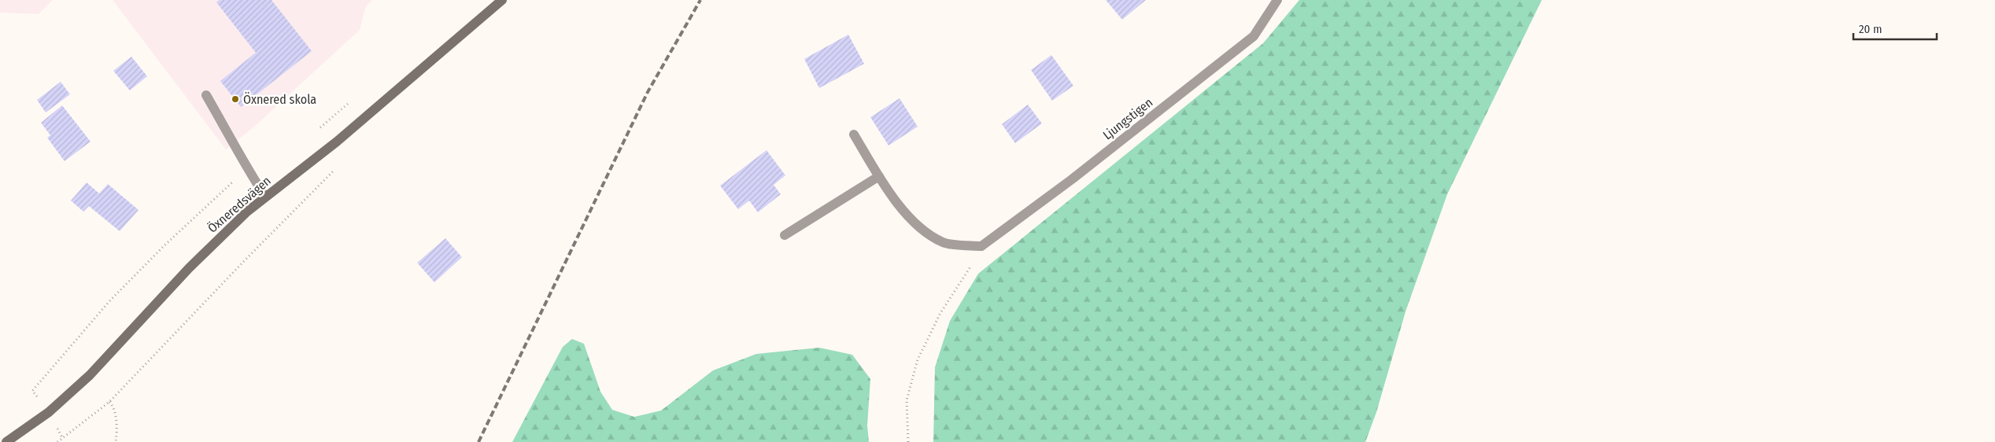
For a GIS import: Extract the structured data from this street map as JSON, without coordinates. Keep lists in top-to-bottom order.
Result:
{
  "streets": {
    "street": ["Ljungstigen", "Öxneredsvägen"]
  },
  "places": ["Öxnered skola"],
  "scale_bar": "20 m"
}
